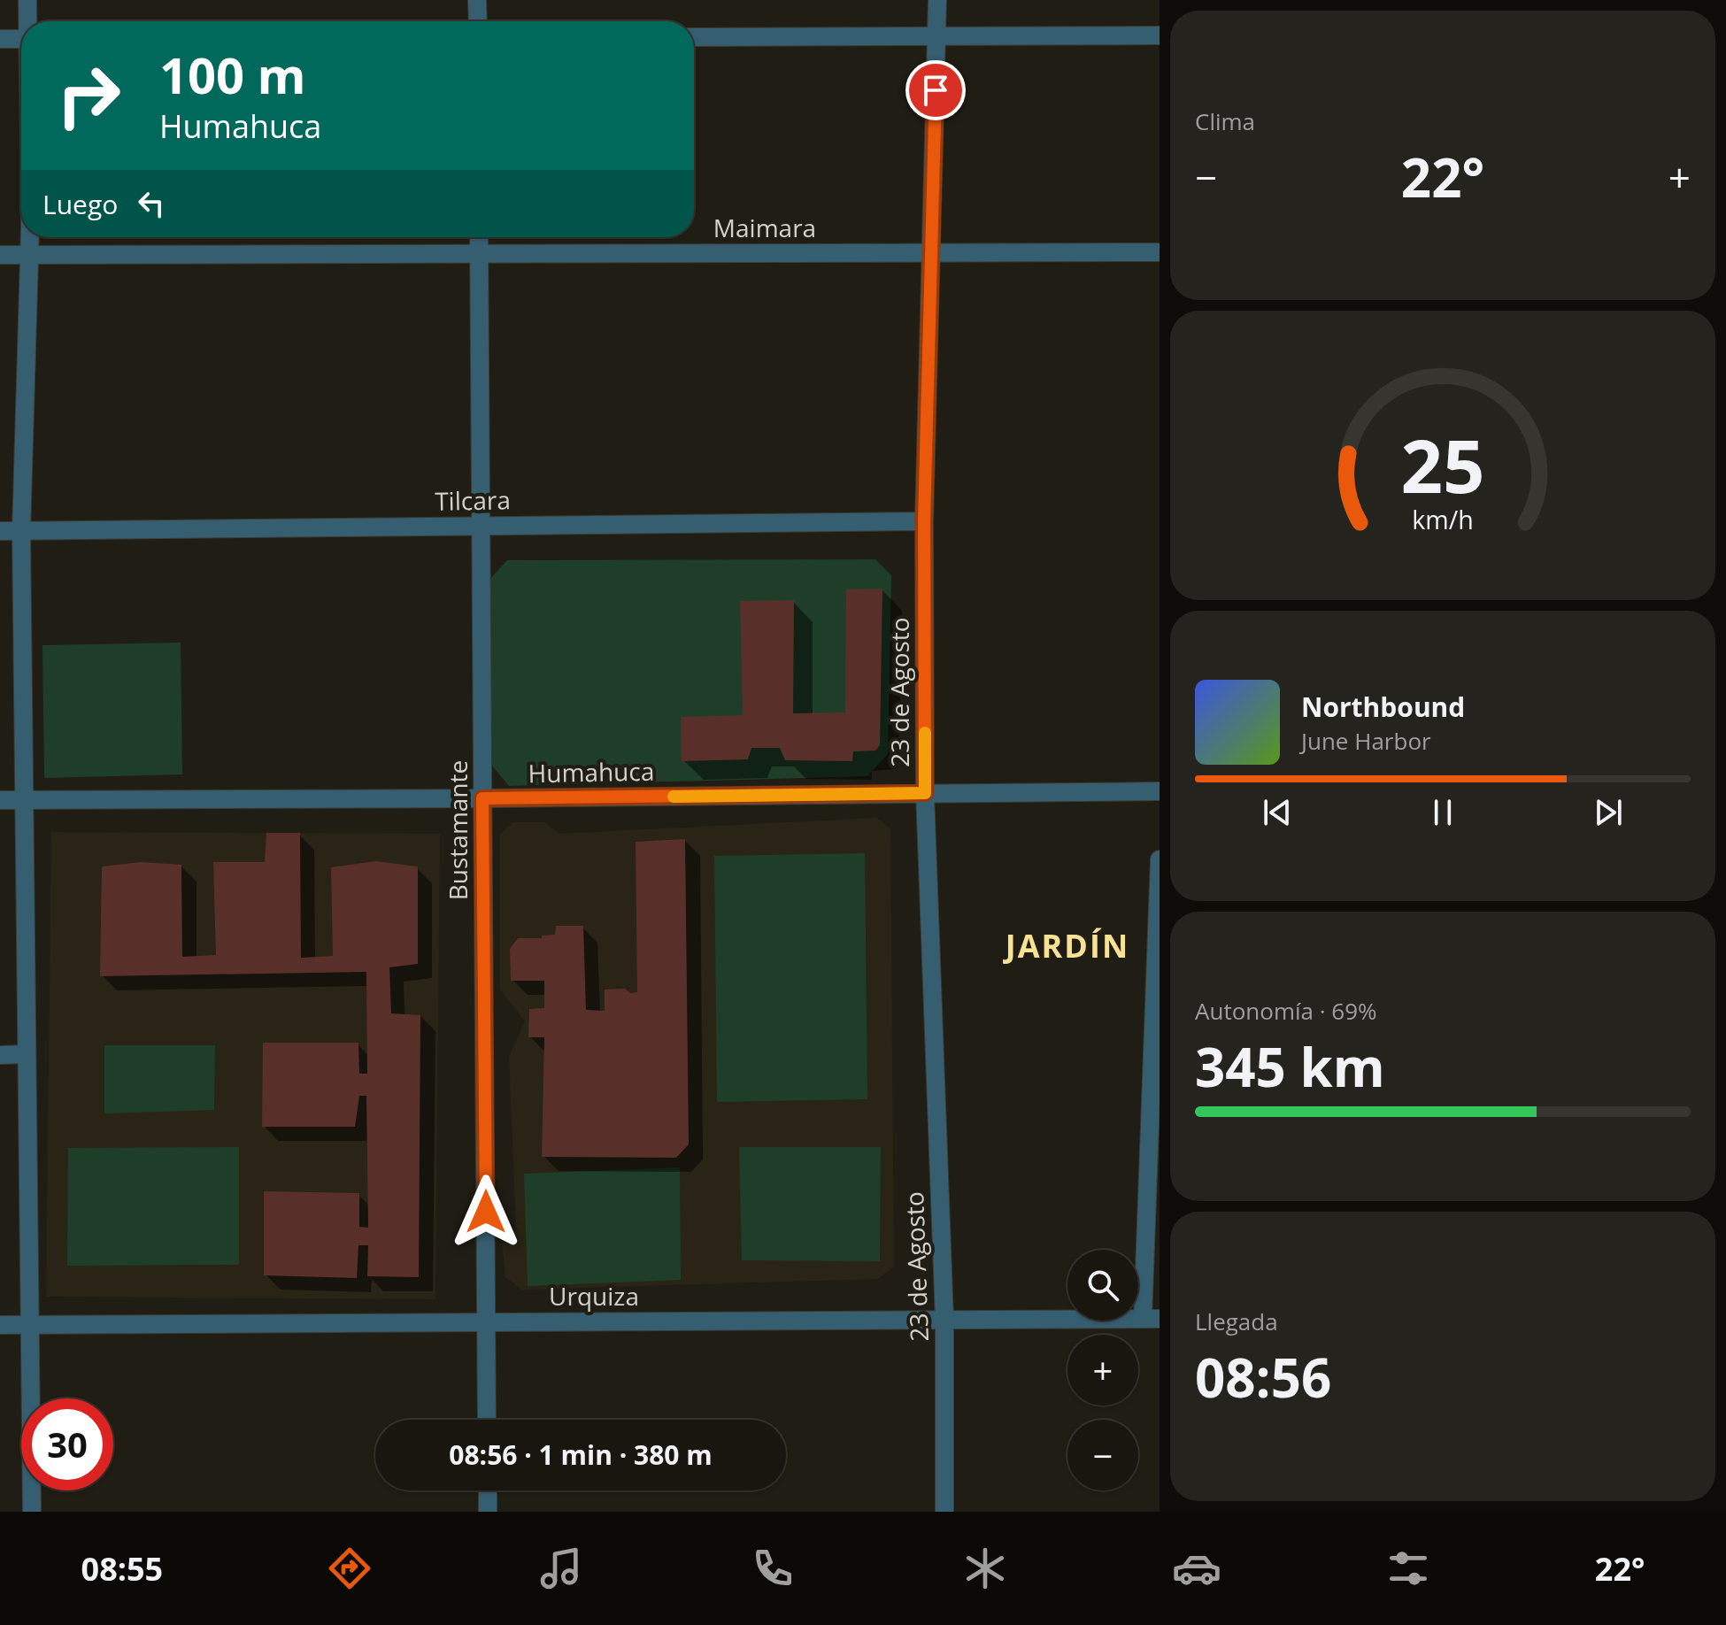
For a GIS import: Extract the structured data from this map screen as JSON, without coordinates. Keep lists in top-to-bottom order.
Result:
{
  "streets": {
    "street": [
      "Maimara",
      "Tilcara",
      "23 de Agosto",
      "Humahuca",
      "Bustamante",
      "Urquiza"
    ]
  },
  "crossings": [
    ["Maimara", "23 de Agosto"],
    ["Maimara", "Bustamante"],
    ["Tilcara", "23 de Agosto"],
    ["Tilcara", "Bustamante"],
    ["23 de Agosto", "Humahuca"],
    ["23 de Agosto", "Urquiza"],
    ["Humahuca", "Bustamante"],
    ["Bustamante", "Urquiza"]
  ],
  "districts": ["JARDÍN"],
  "page": {
    "tile": [
      "Clima",
      ["Autonomía · 69%", "345 km"],
      ["Llegada", "08:56"]
    ],
    "turn": ["100 m", "Humahuca"],
    "heat": ["−", "22°", "+"],
    "then": "Luego",
    "song": ["Northbound", "June Harbor"],
    "map_buttons": ["+", "−"],
    "limit": "30",
    "trip": "08:56 · 1 min · 380 m",
    "tabs": ["08:55", "22°"],
    "gauge": ["25", "km/h"]
  }
}
